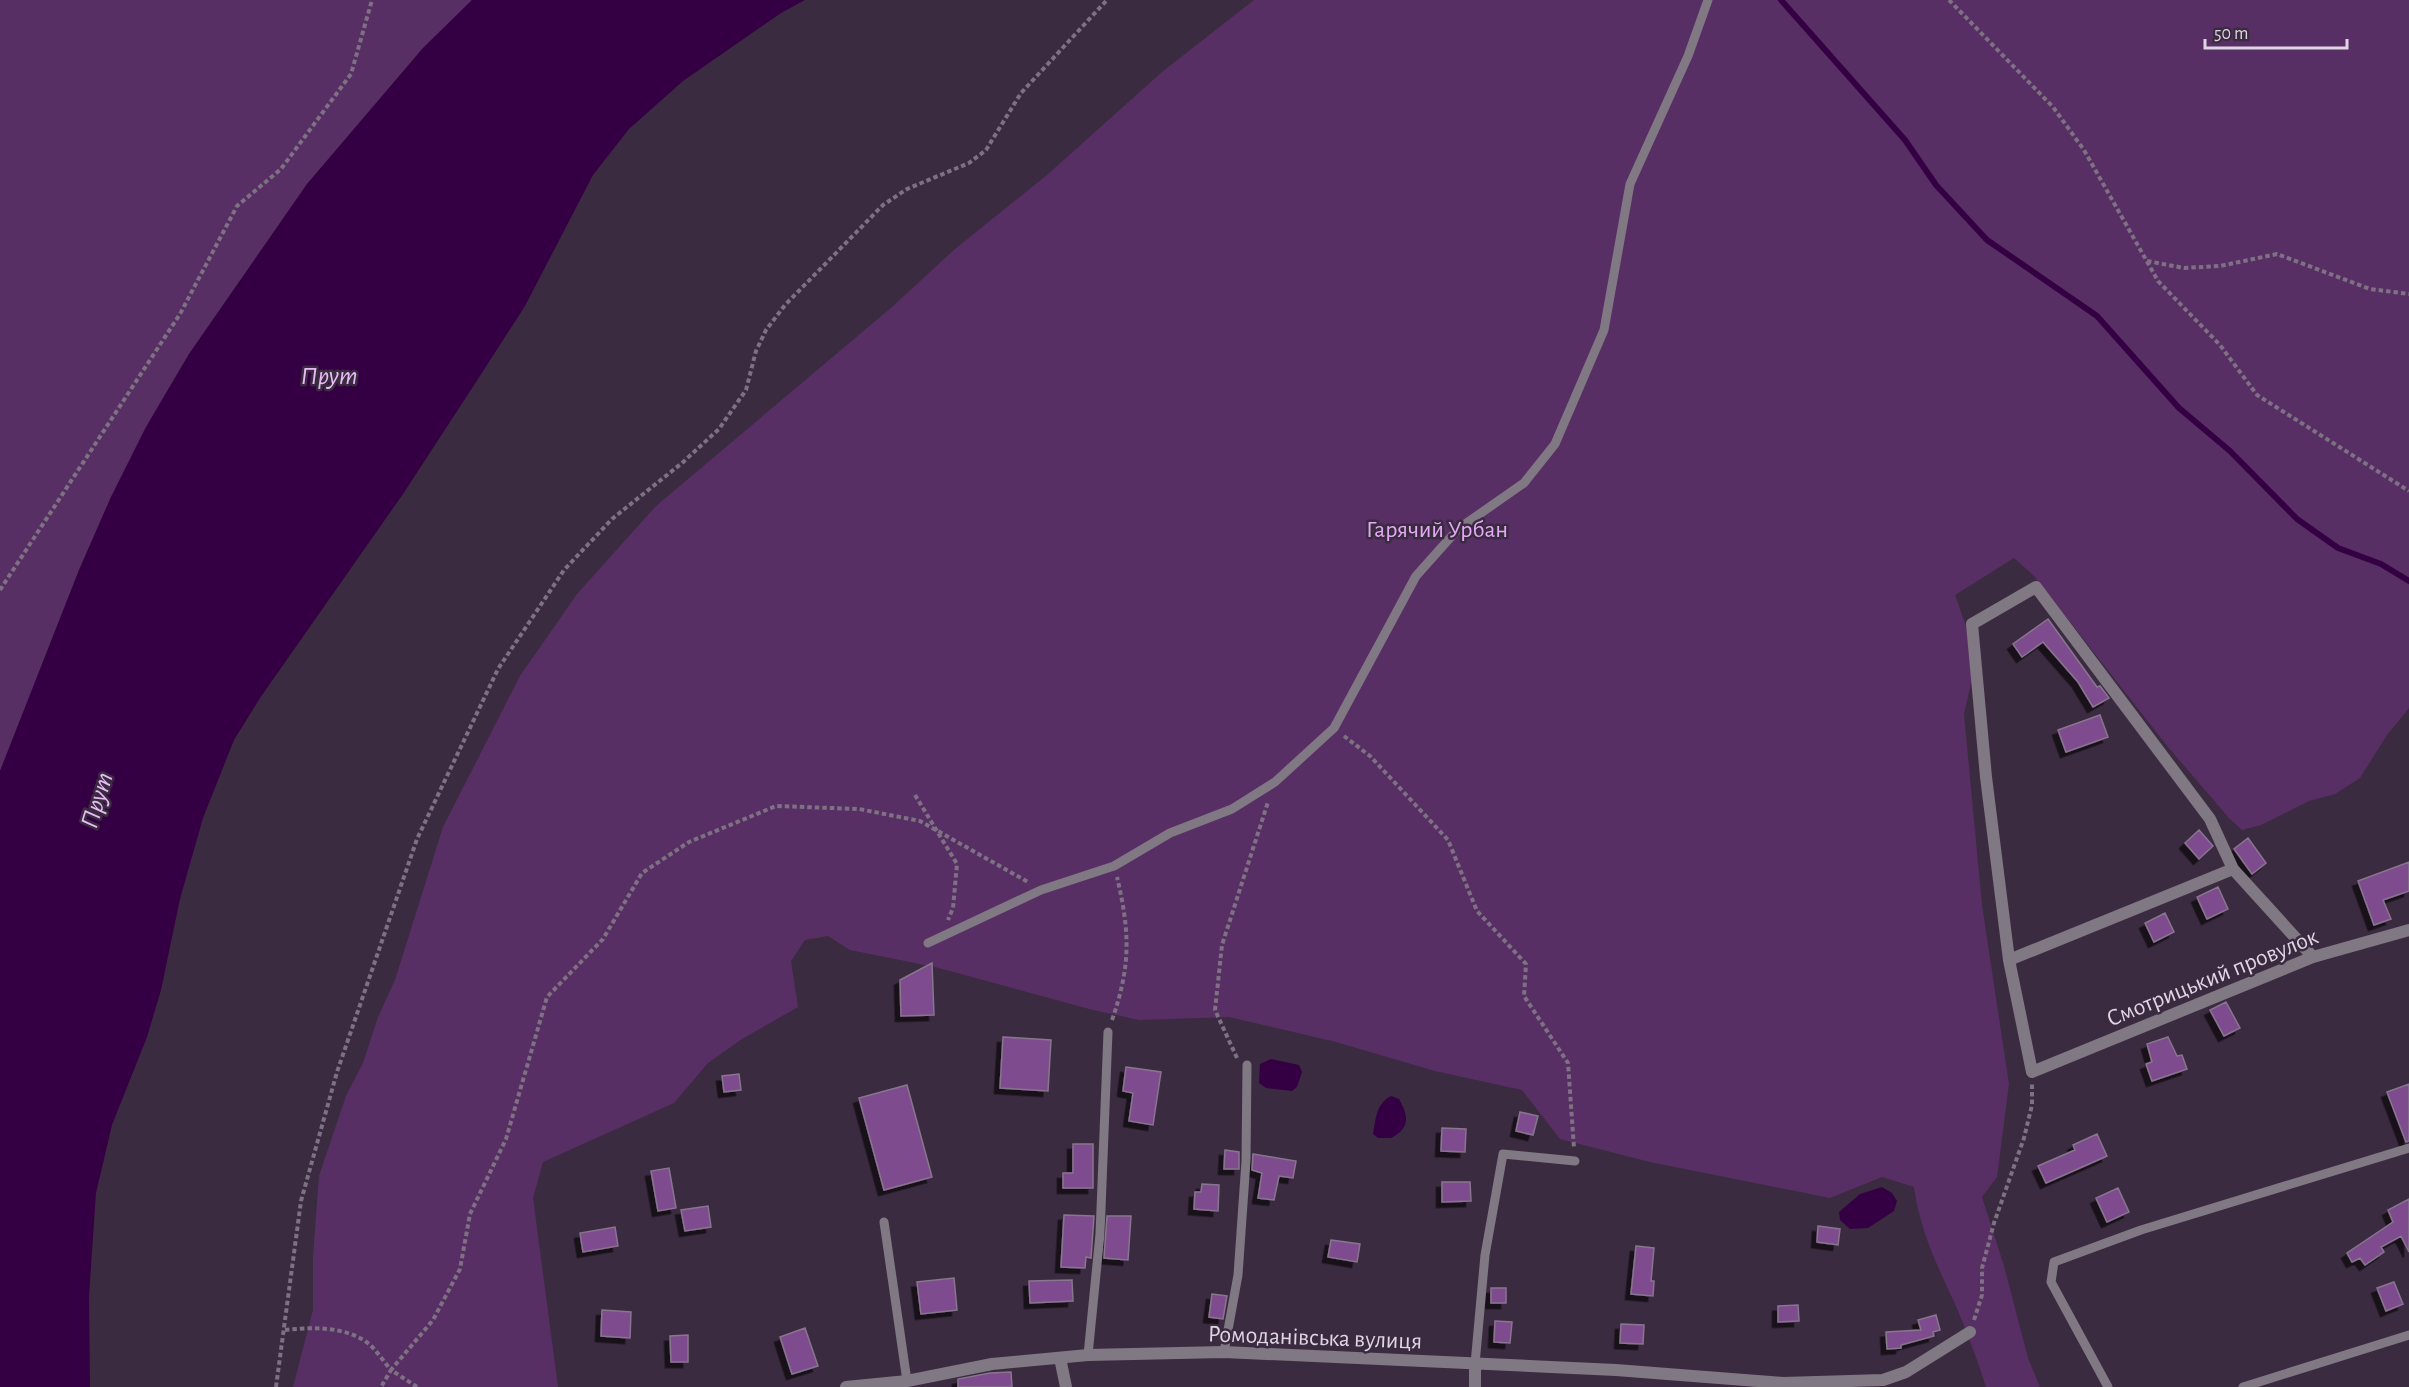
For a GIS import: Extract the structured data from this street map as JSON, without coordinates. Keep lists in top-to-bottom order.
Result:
{
  "streets": {
    "street": ["Смотрицький провулок", "Ромоданівська вулиця"]
  },
  "water": ["Прут"],
  "parks": ["Гарячий Урбан"],
  "scale_bar": "50 m"
}
